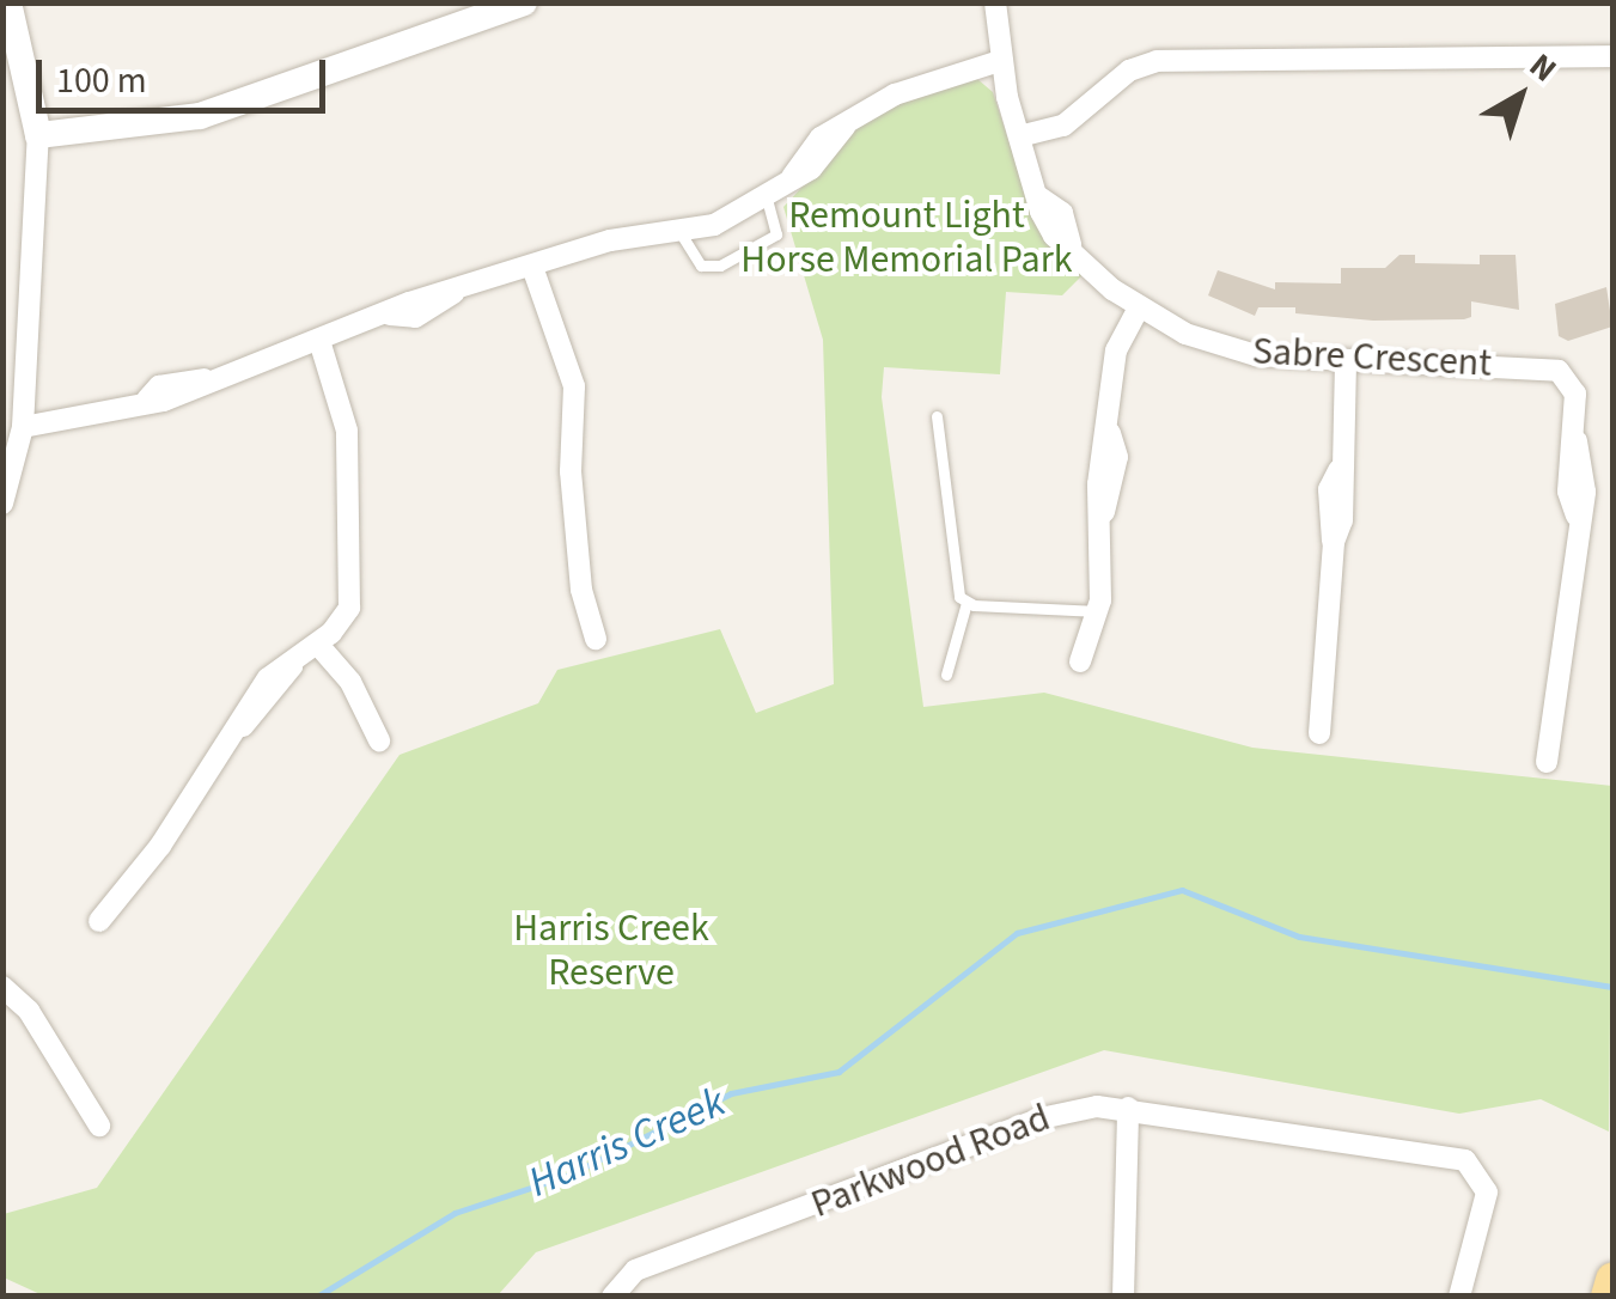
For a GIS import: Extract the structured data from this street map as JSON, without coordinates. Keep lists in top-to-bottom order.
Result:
{
  "streets": {
    "street": ["Sabre Crescent", "Parkwood Road"]
  },
  "water": ["Harris Creek"],
  "parks": ["Remount Light Horse Memorial Park", "Harris Creek Reserve"],
  "scale_bar": "100 m",
  "north": "top right"
}
